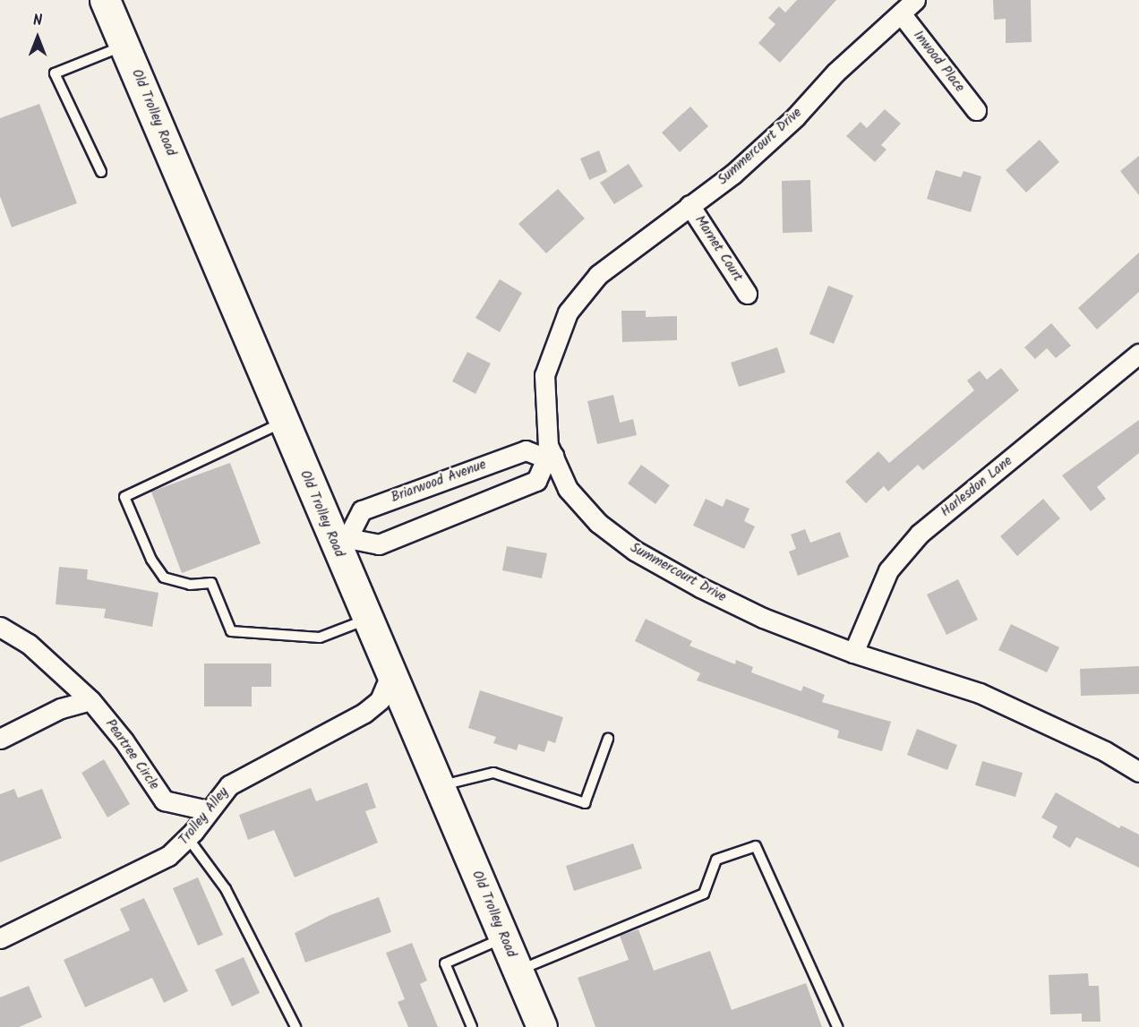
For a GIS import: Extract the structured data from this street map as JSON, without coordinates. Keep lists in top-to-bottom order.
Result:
{
  "streets": {
    "main road": ["Old Trolley Road"],
    "street": [
      "Inwood Place",
      "Summercourt Drive",
      "Marnet Court",
      "Briarwood Avenue",
      "Harlesdon Lane",
      "Peartree Circle",
      "Trolley Alley"
    ]
  },
  "crossings": [
    ["Inwood Place", "Summercourt Drive"],
    ["Old Trolley Road", "Briarwood Avenue"],
    ["Old Trolley Road", "Trolley Alley"],
    ["Summercourt Drive", "Marnet Court"],
    ["Summercourt Drive", "Briarwood Avenue"],
    ["Summercourt Drive", "Harlesdon Lane"],
    ["Peartree Circle", "Trolley Alley"]
  ],
  "north": "top"
}
